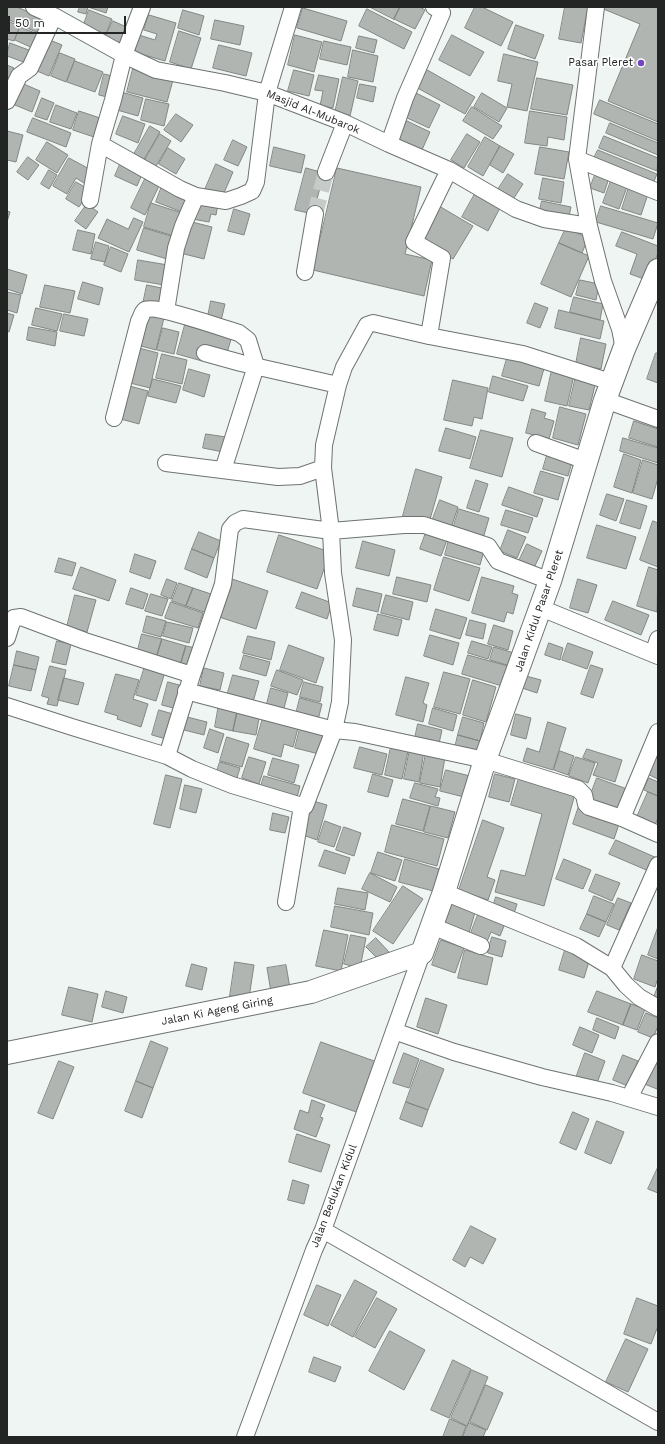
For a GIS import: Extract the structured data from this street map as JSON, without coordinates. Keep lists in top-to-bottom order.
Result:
{
  "streets": {
    "street": [
      "Masjid Al-Mubarok",
      "Jalan Kidul Pasar Pleret",
      "Jalan Ki Ageng Giring",
      "Jalan Bedukan Kidul"
    ]
  },
  "crossings": [
    ["Jalan Kidul Pasar Pleret", "Jalan Ki Ageng Giring"],
    ["Jalan Kidul Pasar Pleret", "Jalan Bedukan Kidul"],
    ["Jalan Ki Ageng Giring", "Jalan Bedukan Kidul"]
  ],
  "places": ["Pasar Pleret"],
  "scale_bar": "50 m"
}
